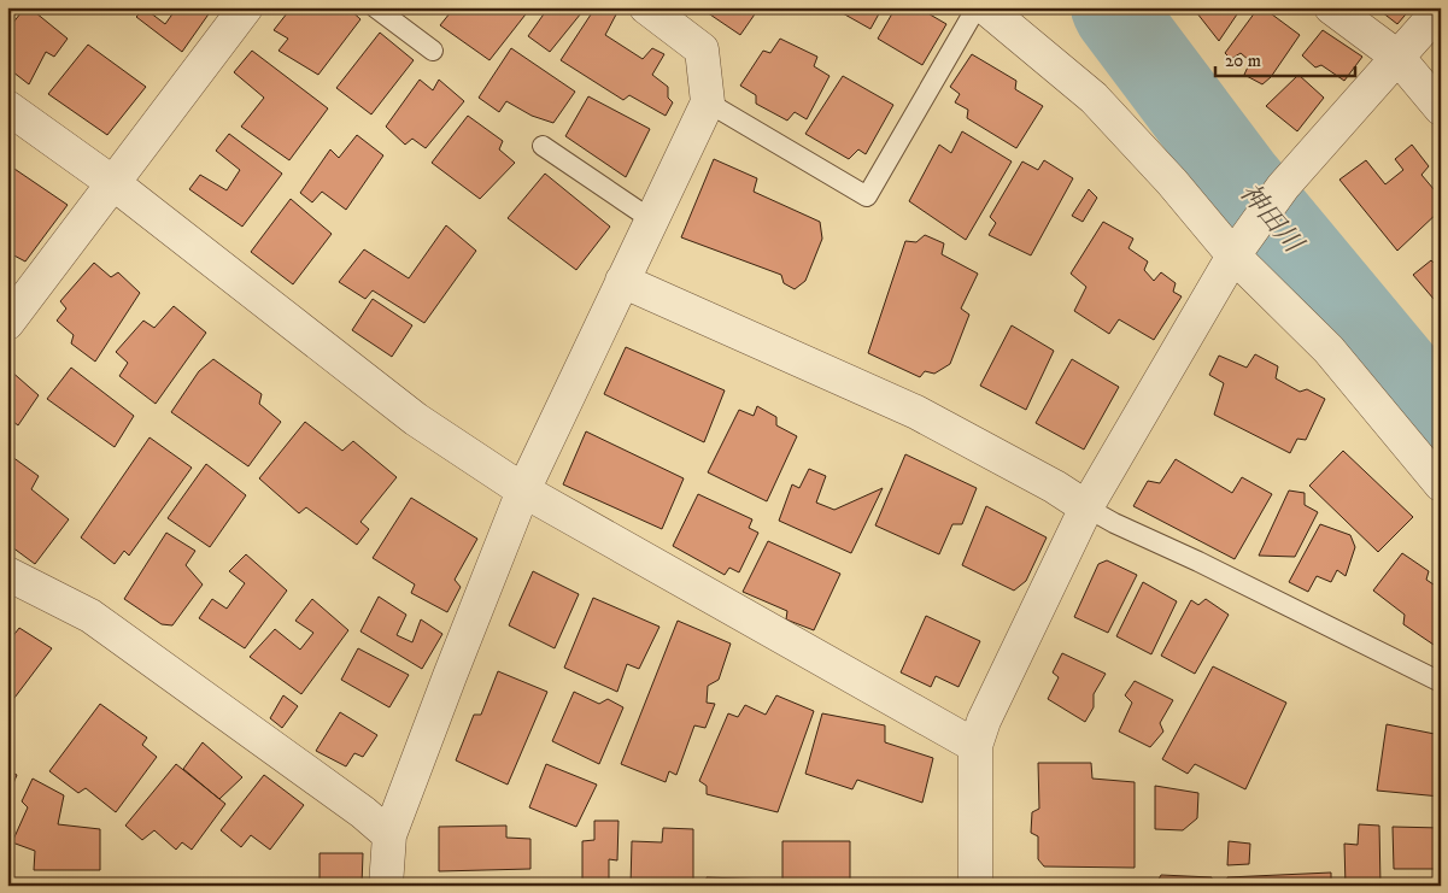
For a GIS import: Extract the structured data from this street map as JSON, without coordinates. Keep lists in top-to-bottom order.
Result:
{
  "water": ["神田川"],
  "scale_bar": "20 m"
}
